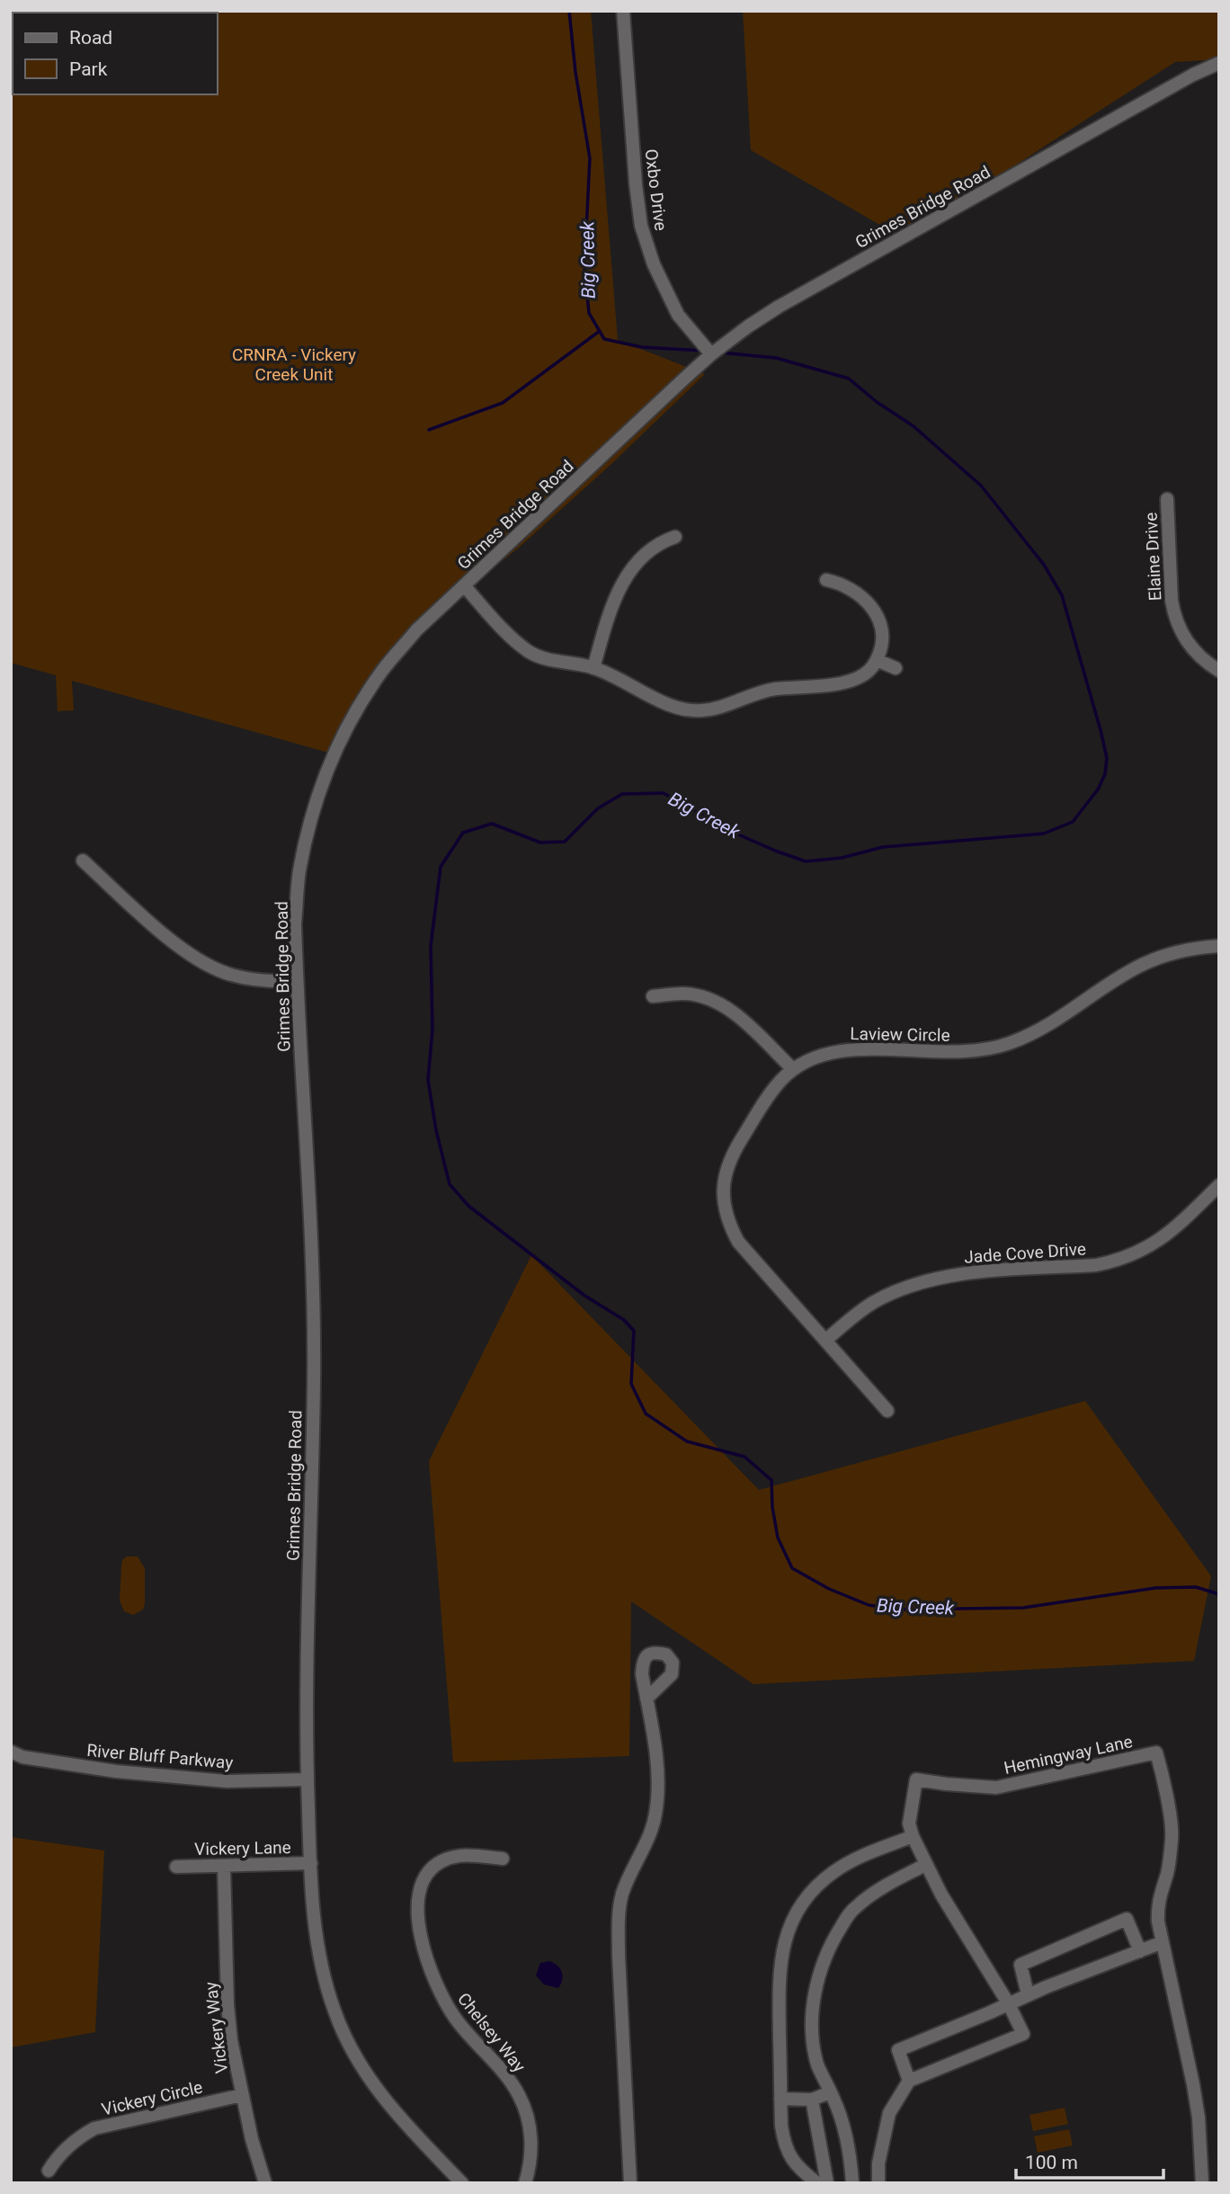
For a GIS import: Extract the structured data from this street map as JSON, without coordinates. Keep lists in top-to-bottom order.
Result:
{
  "streets": {
    "street": [
      "Oxbo Drive",
      "Grimes Bridge Road",
      "Elaine Drive",
      "Laview Circle",
      "Jade Cove Drive",
      "Hemingway Lane",
      "River Bluff Parkway",
      "Vickery Lane",
      "Vickery Way",
      "Chelsey Way",
      "Vickery Circle"
    ]
  },
  "crossings": [
    ["Oxbo Drive", "Grimes Bridge Road"],
    ["Grimes Bridge Road", "River Bluff Parkway"],
    ["Grimes Bridge Road", "Vickery Lane"],
    ["Laview Circle", "Jade Cove Drive"],
    ["Vickery Lane", "Vickery Way"],
    ["Vickery Way", "Vickery Circle"]
  ],
  "water": ["Big Creek"],
  "parks": ["CRNRA - Vickery Creek Unit"],
  "legend": ["Road", "Park"],
  "scale_bar": "100 m"
}
